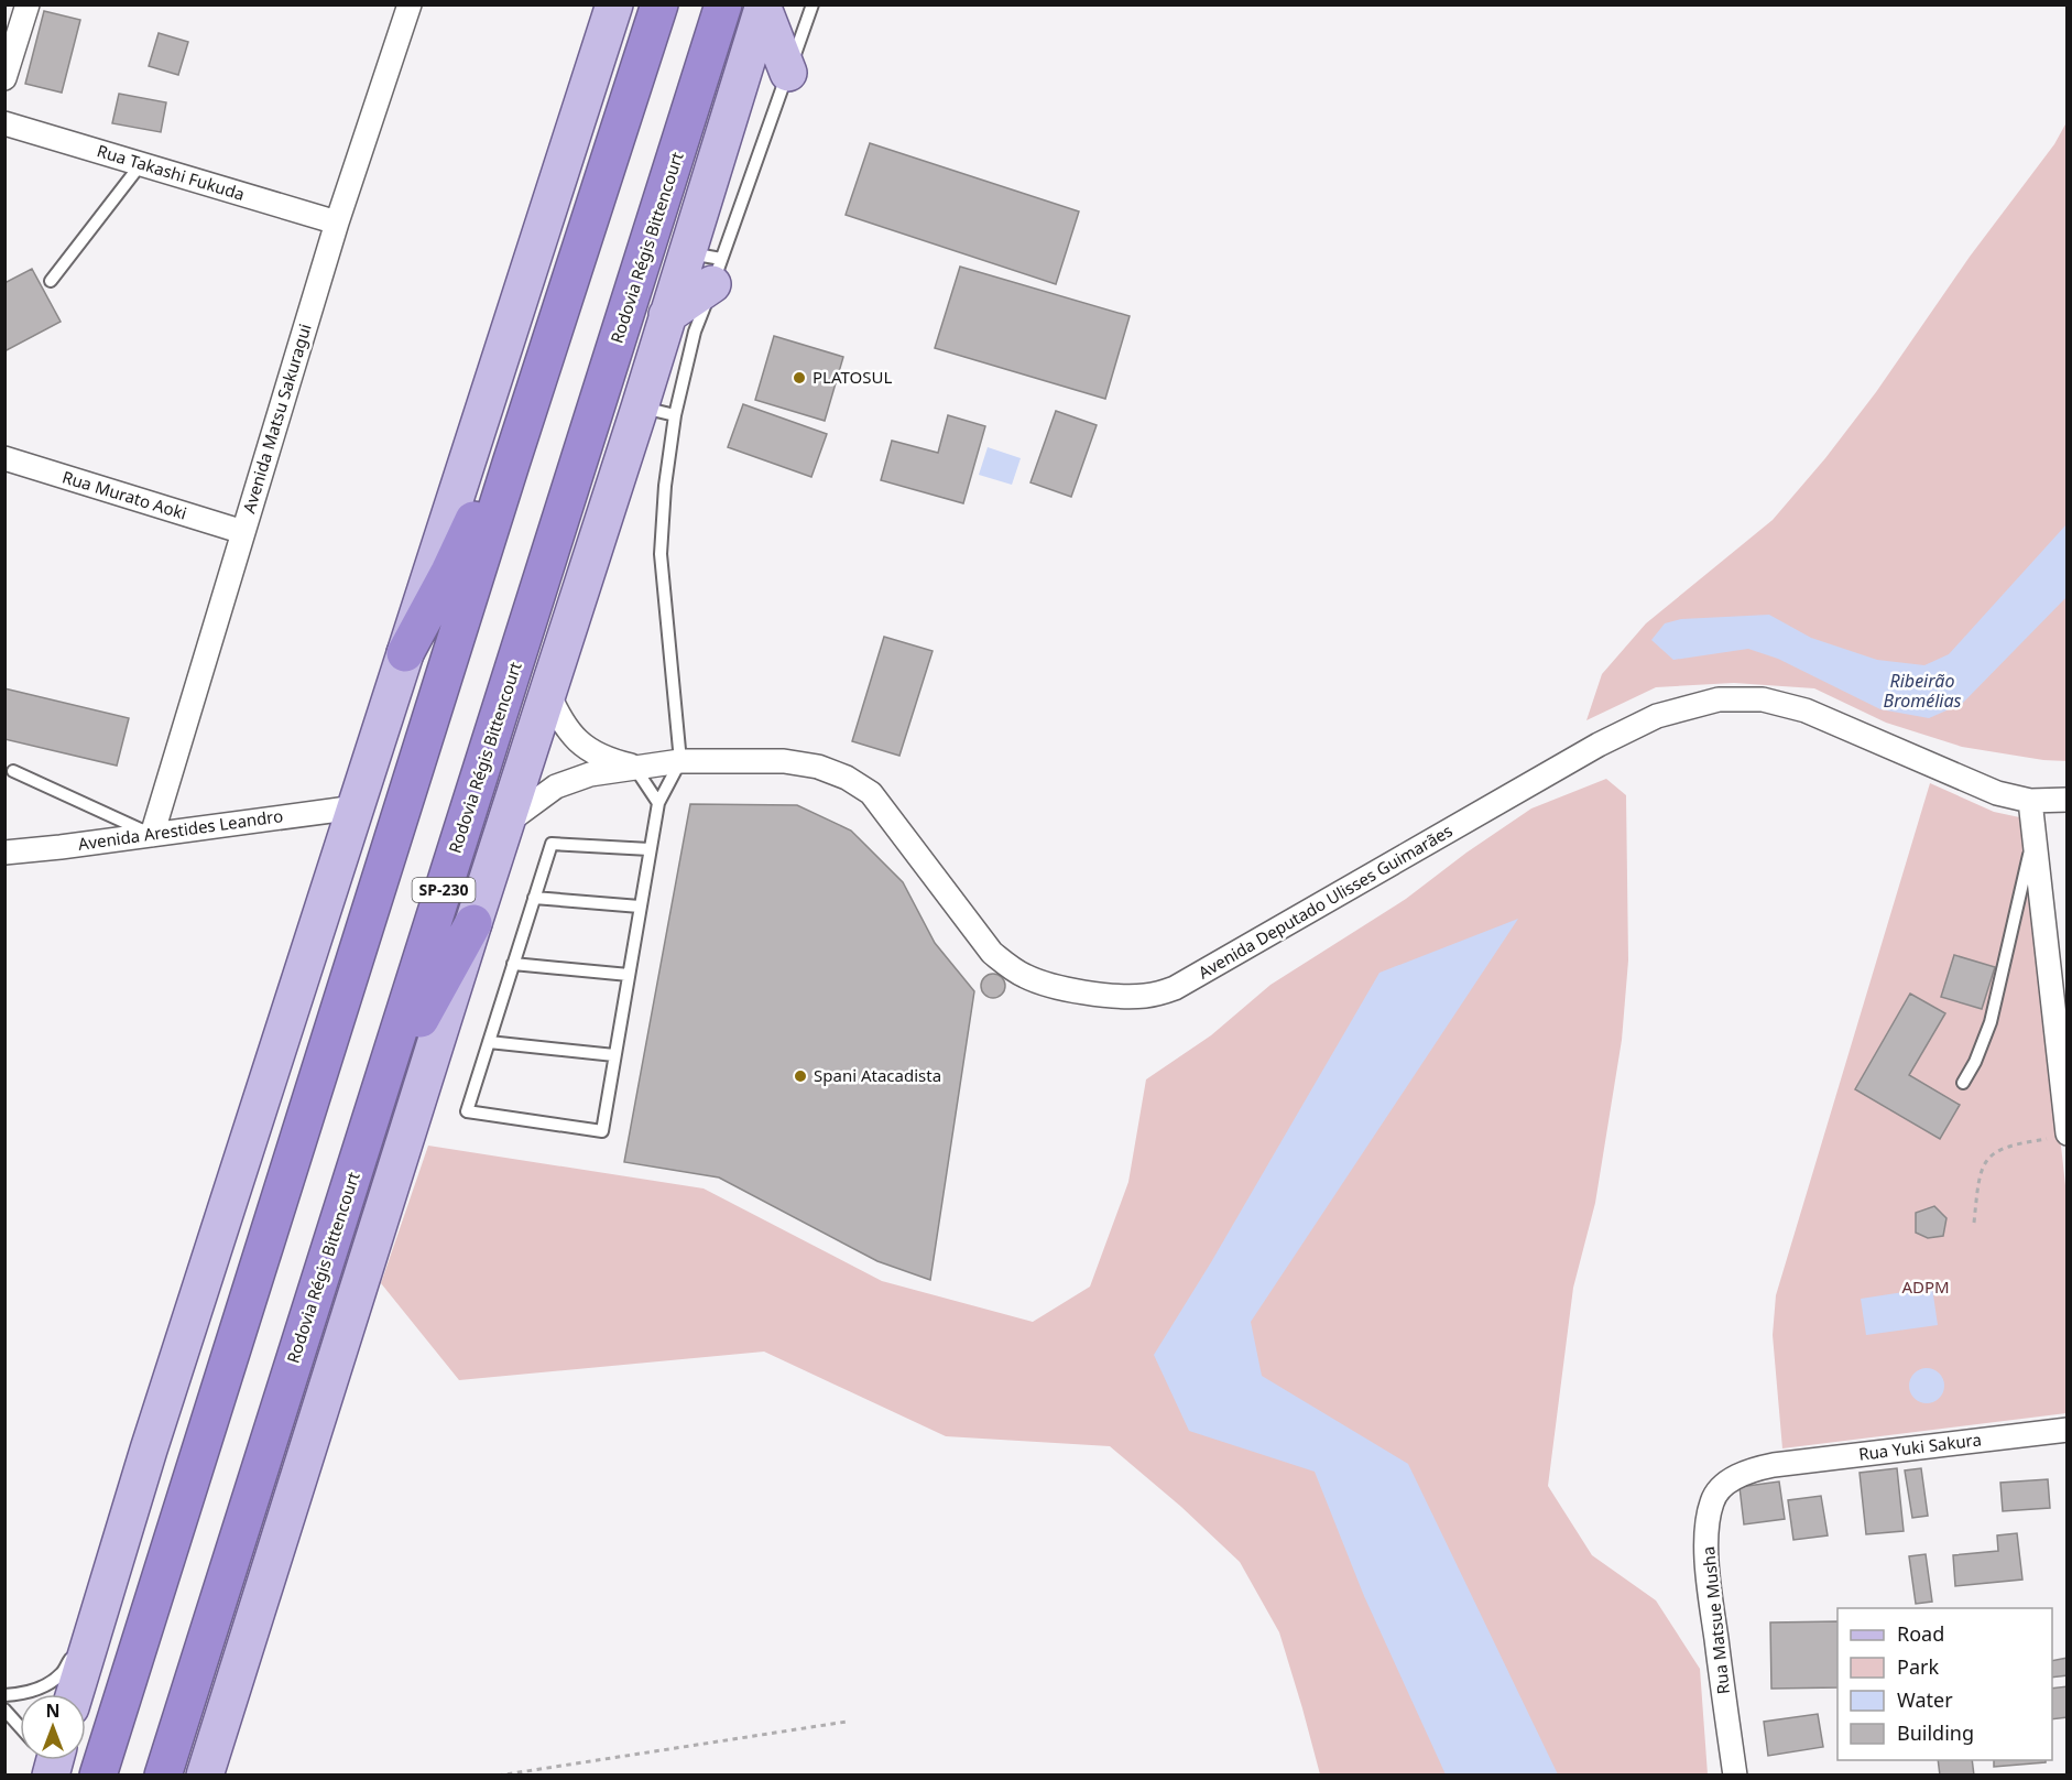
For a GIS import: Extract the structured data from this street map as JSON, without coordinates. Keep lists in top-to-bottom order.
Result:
{
  "streets": {
    "highway": ["Rodovia Régis Bittencourt", "SP-230"],
    "street": [
      "Rua Takashi Fukuda",
      "Avenida Matsu Sakuragui",
      "Rua Murato Aoki",
      "Avenida Arestides Leandro",
      "Avenida Deputado Ulisses Guimarães",
      "Rua Yuki Sakura",
      "Rua Matsue Musha"
    ]
  },
  "crossings": [
    ["Rua Takashi Fukuda", "Avenida Matsu Sakuragui"],
    ["Avenida Matsu Sakuragui", "Rua Murato Aoki"],
    ["Avenida Matsu Sakuragui", "Avenida Arestides Leandro"],
    ["Rua Yuki Sakura", "Rua Matsue Musha"]
  ],
  "water": ["Ribeirão Bromélias"],
  "parks": ["ADPM"],
  "places": ["PLATOSUL", "Spani Atacadista"],
  "legend": [
    "Road",
    "Park",
    "Water",
    "Building"
  ],
  "north": "top"
}
